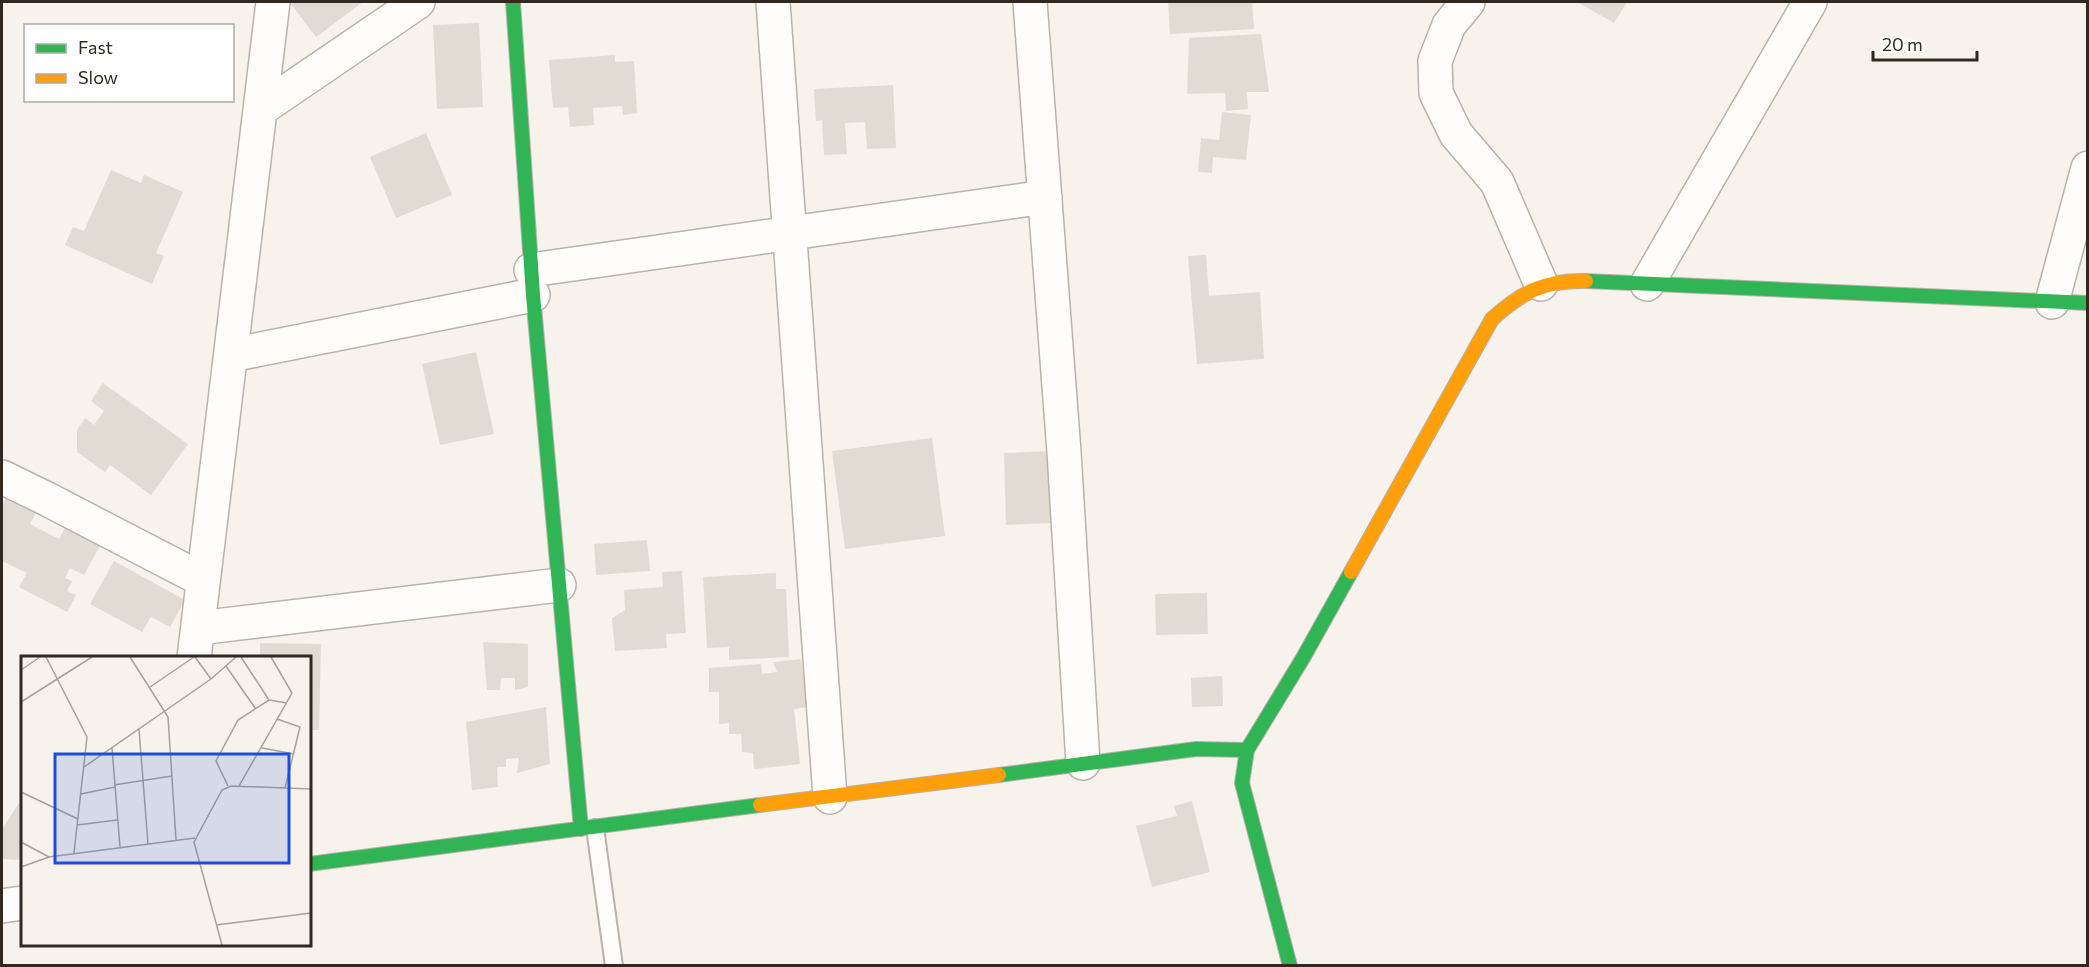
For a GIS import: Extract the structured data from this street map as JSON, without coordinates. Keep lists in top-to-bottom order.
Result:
{
  "legend": ["Fast", "Slow"],
  "scale_bar": "20 m"
}
